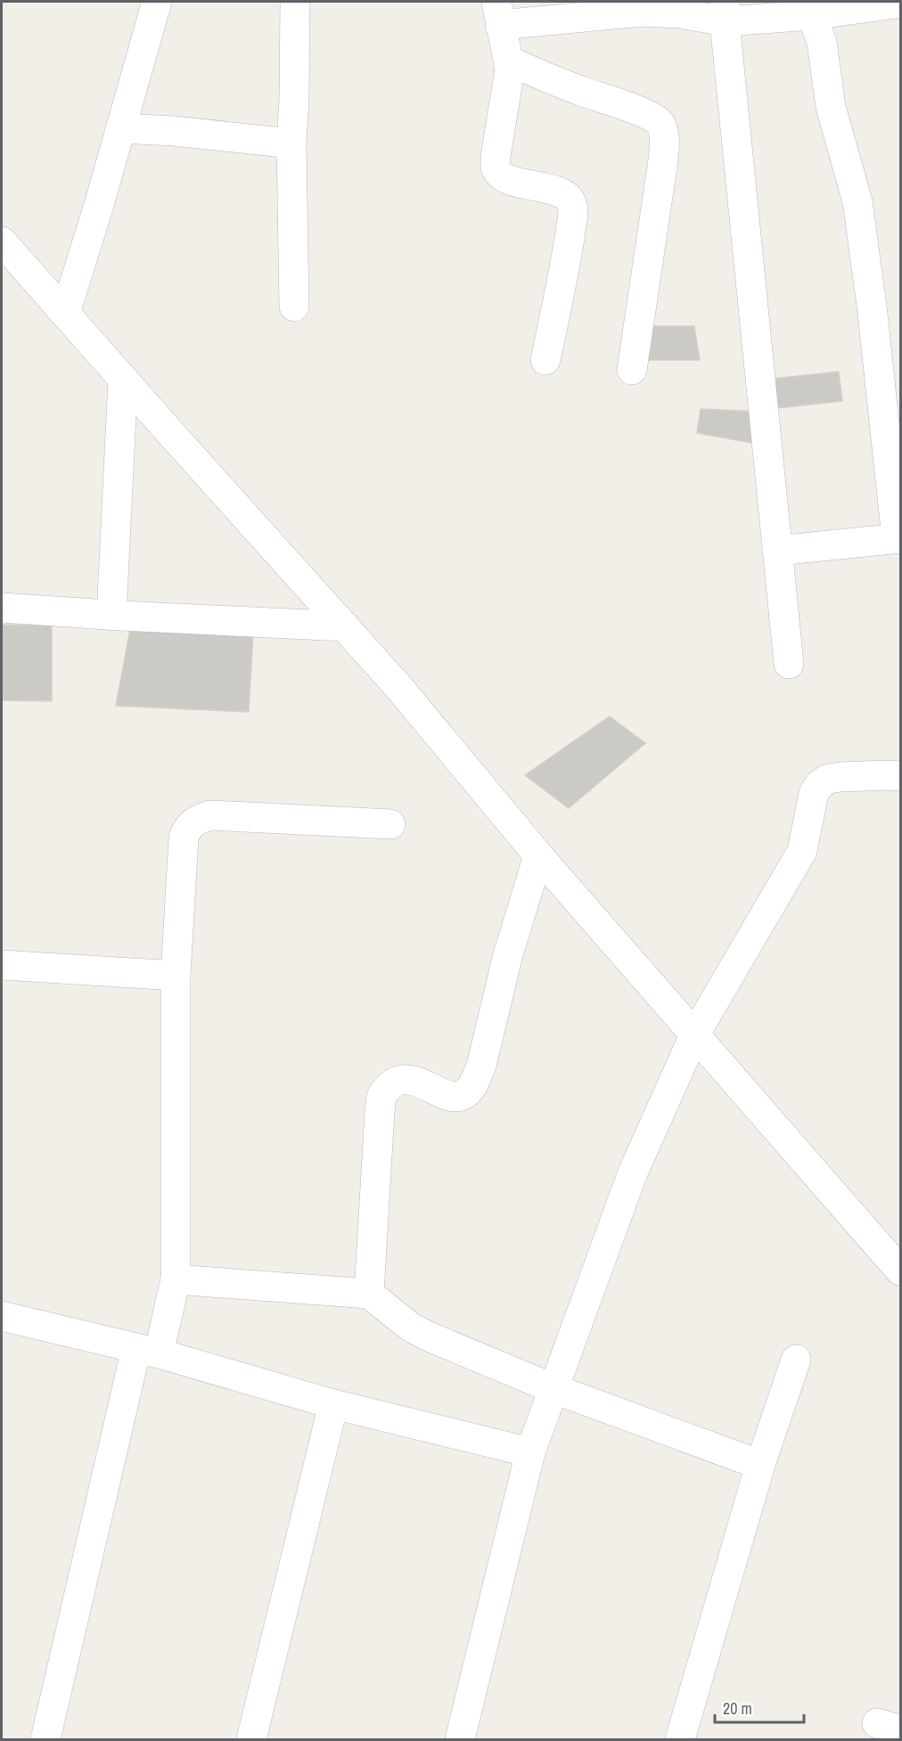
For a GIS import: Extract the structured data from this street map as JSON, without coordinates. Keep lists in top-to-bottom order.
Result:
{
  "scale_bar": "20 m"
}
